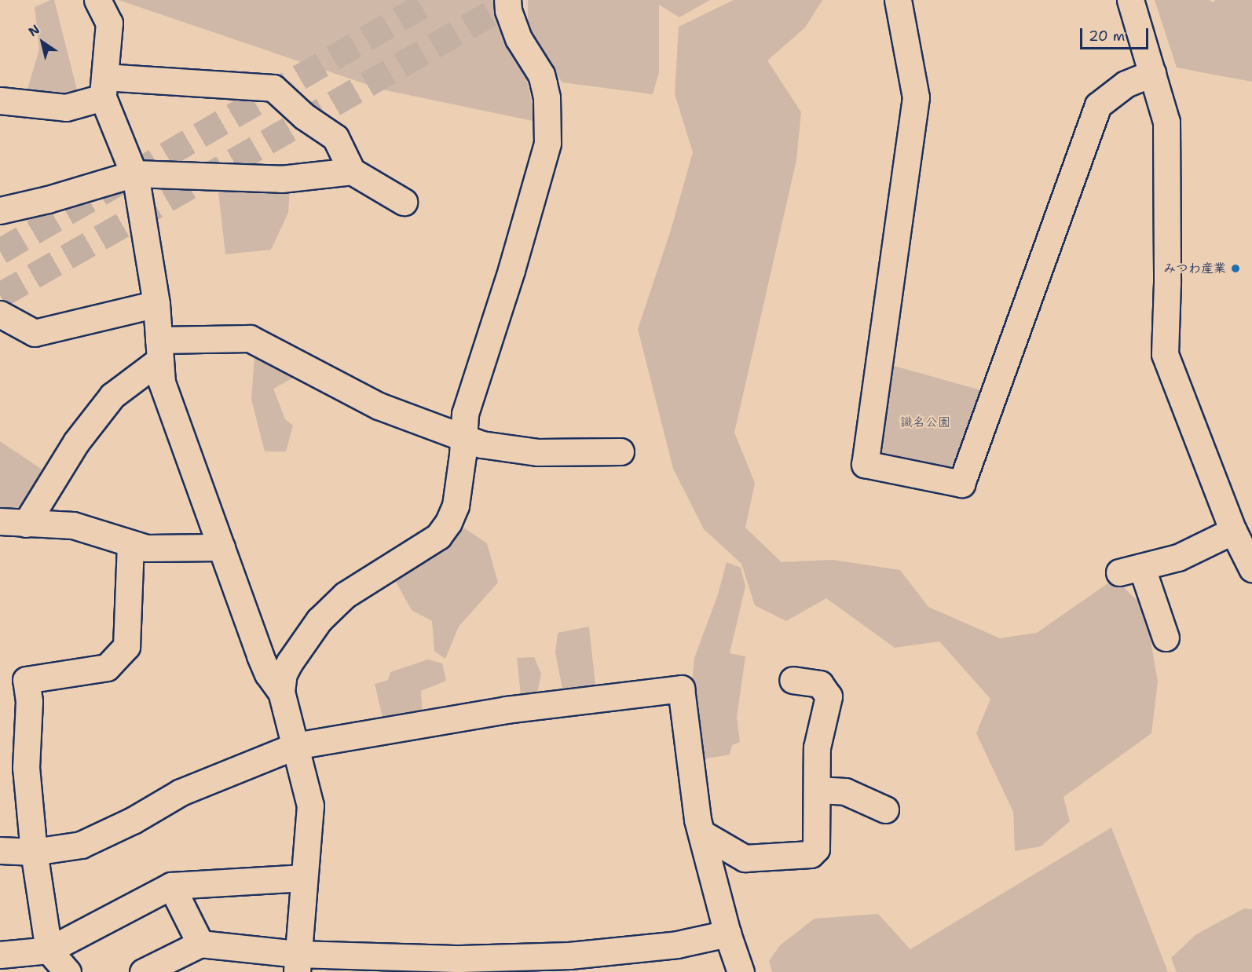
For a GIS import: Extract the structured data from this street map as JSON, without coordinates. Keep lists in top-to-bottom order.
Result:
{
  "parks": ["識名公園"],
  "places": ["みつわ産業"],
  "scale_bar": "20 m",
  "north": "top left"
}
